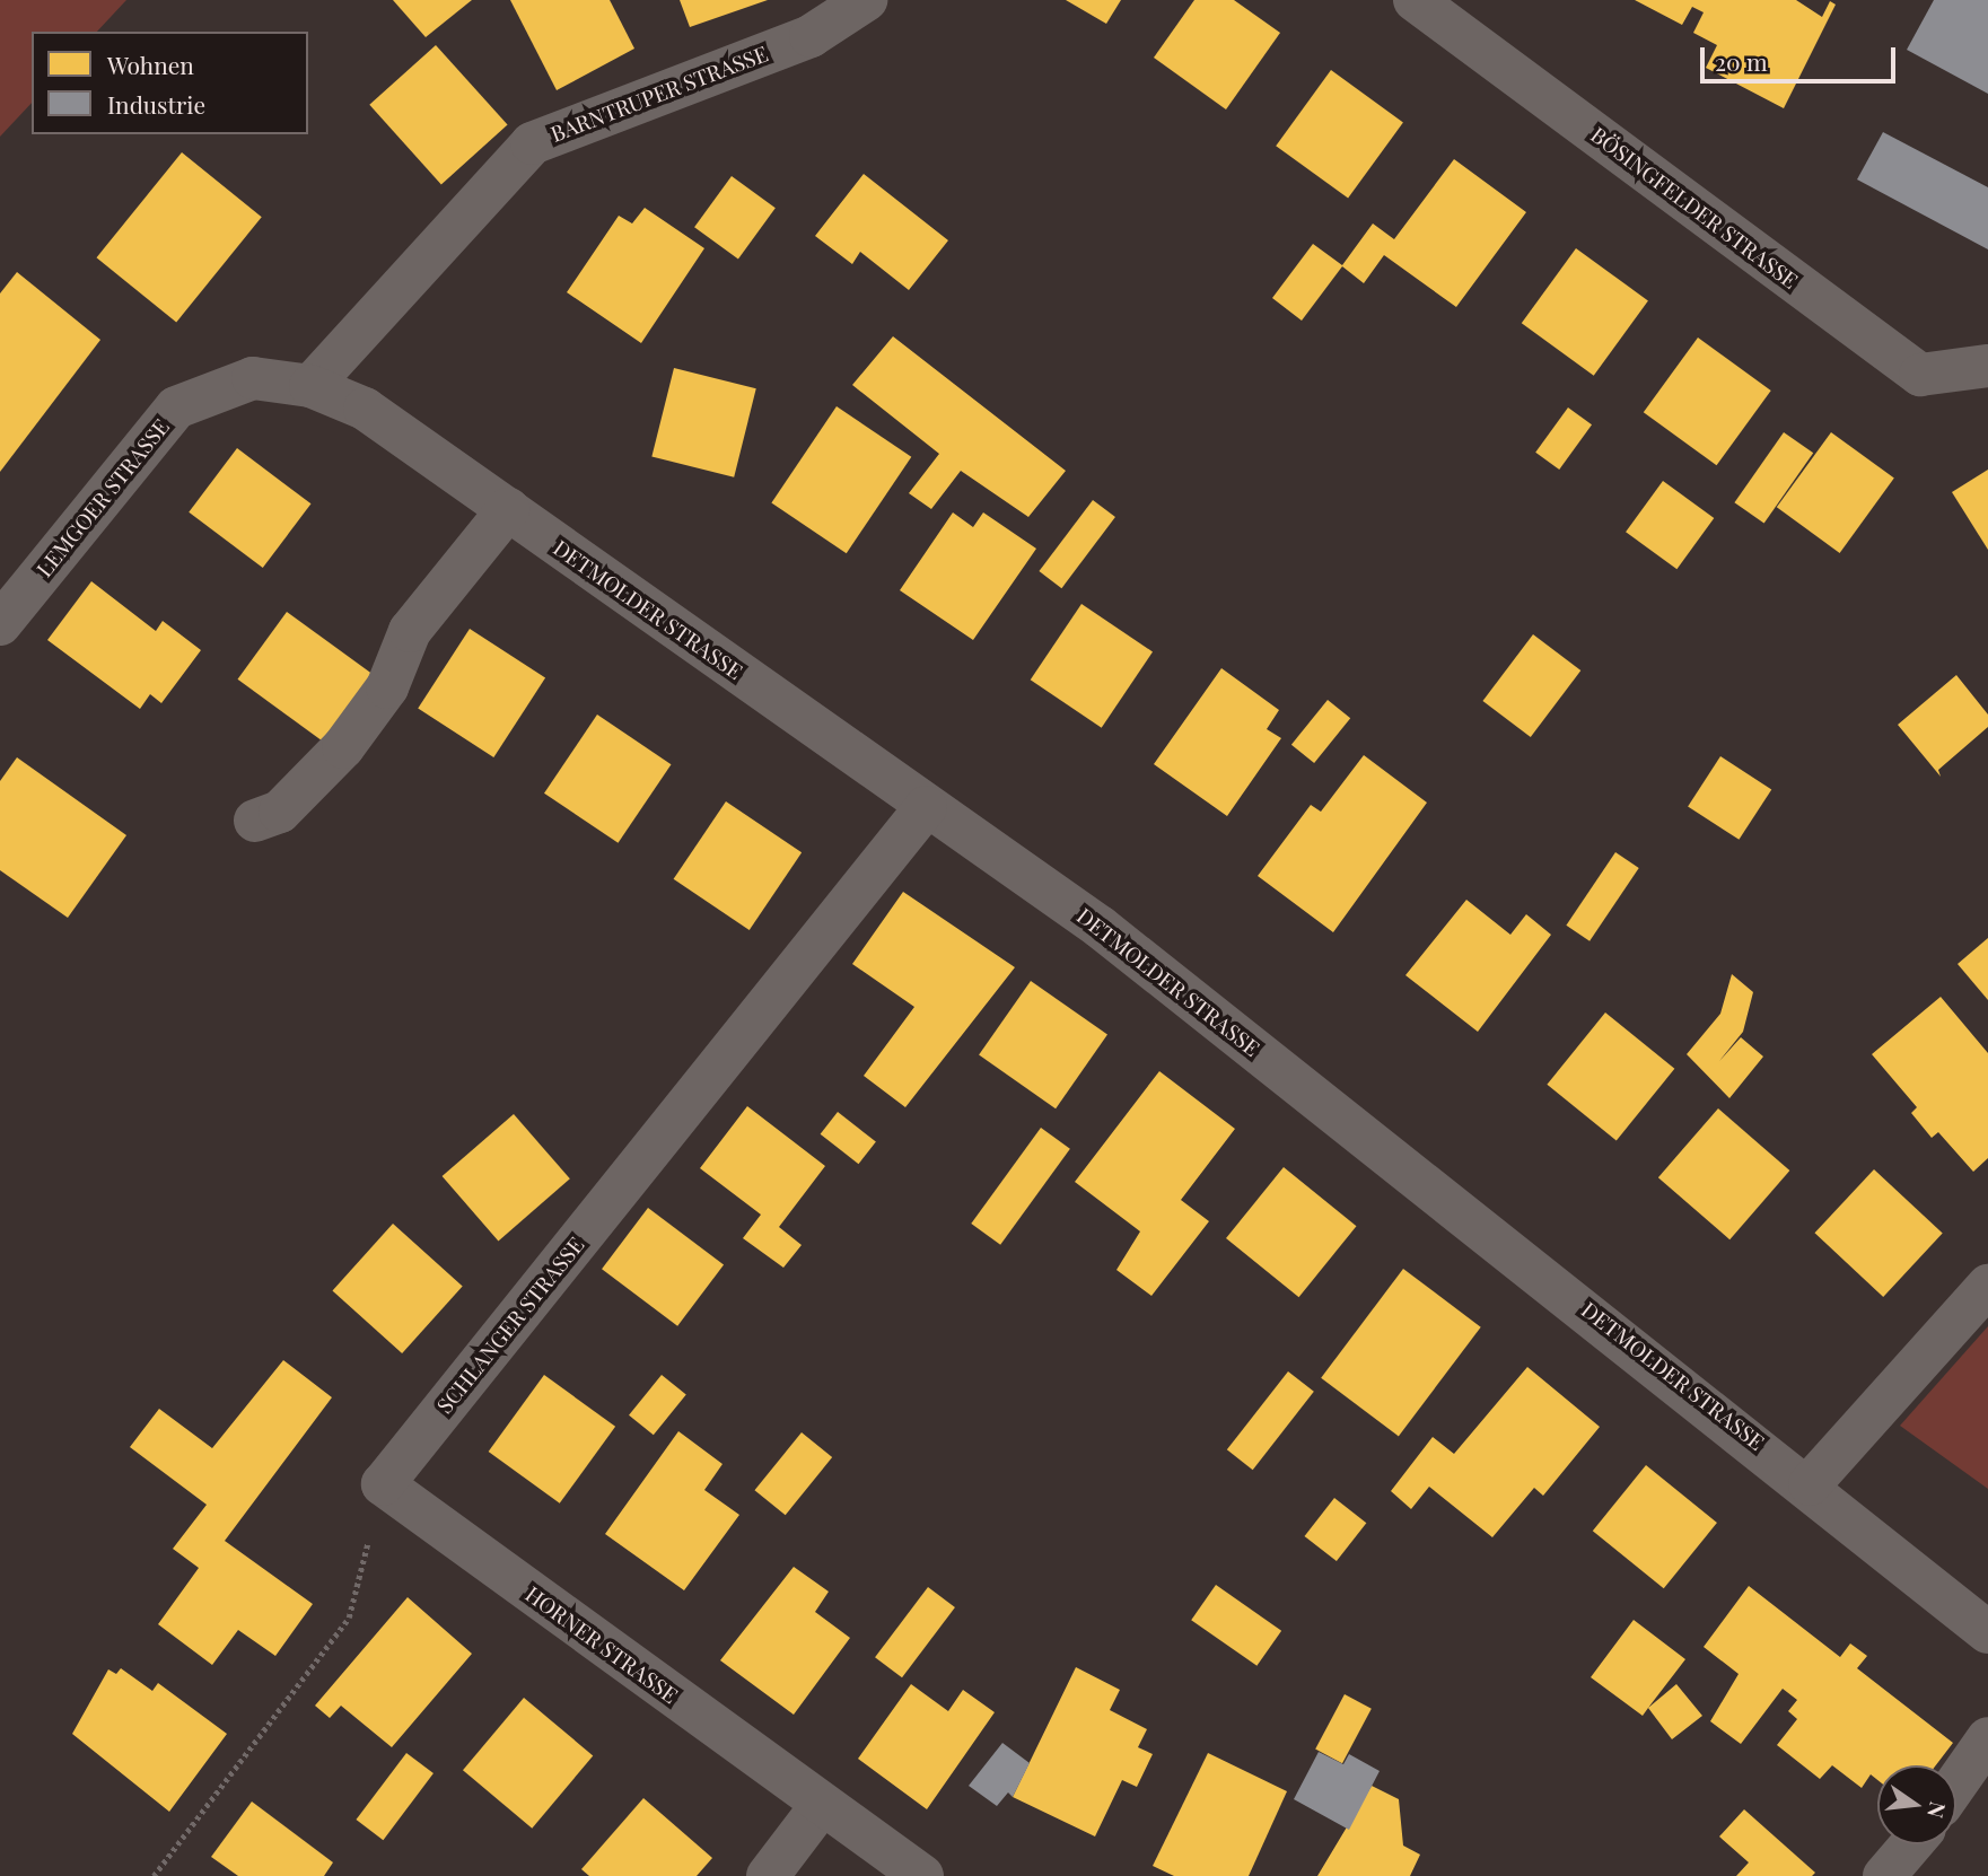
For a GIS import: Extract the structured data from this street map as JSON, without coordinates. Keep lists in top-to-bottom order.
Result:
{
  "streets": {
    "street": [
      "BARNTRUPER STRASSE",
      "BÖSINGFELDER STRASSE",
      "LEMGOER STRASSE",
      "DETMOLDER STRASSE",
      "SCHLANGER STRASSE",
      "HORNER STRASSE"
    ]
  },
  "crossings": [
    ["BARNTRUPER STRASSE", "LEMGOER STRASSE"],
    ["BARNTRUPER STRASSE", "DETMOLDER STRASSE"],
    ["LEMGOER STRASSE", "DETMOLDER STRASSE"],
    ["DETMOLDER STRASSE", "SCHLANGER STRASSE"],
    ["SCHLANGER STRASSE", "HORNER STRASSE"]
  ],
  "legend": ["Wohnen", "Industrie"],
  "scale_bar": "20 m",
  "north": "right"
}
